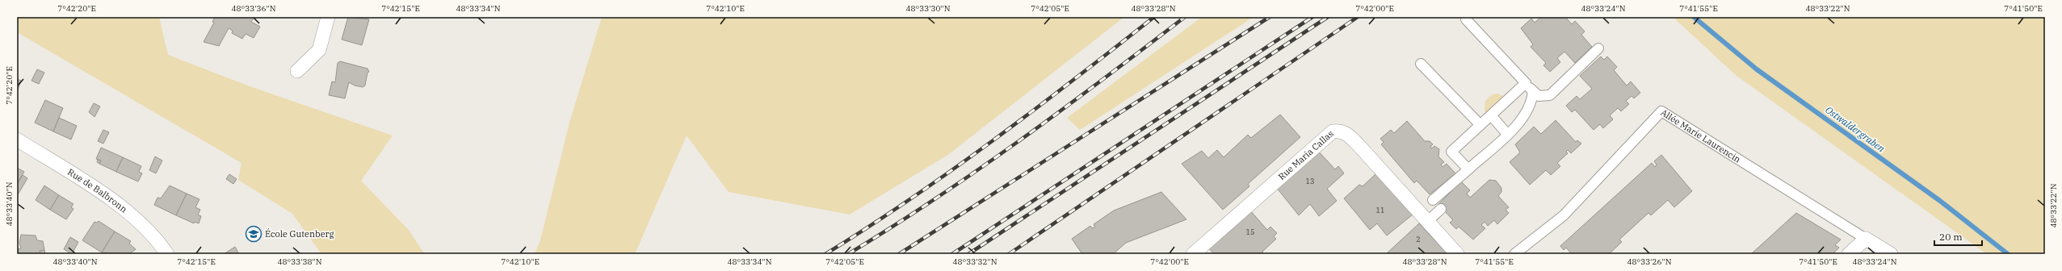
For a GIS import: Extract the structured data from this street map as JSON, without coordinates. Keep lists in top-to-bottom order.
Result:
{
  "streets": {
    "street": ["Allée Marie Laurencin", "Rue Maria Callas", "Rue de Balbronn"]
  },
  "water": ["Ostwaldergraben"],
  "places": {
    "school or university": ["École Gutenberg"]
  },
  "house_numbers": [
    "13",
    "11",
    "15",
    "2"
  ],
  "scale_bar": "20 m",
  "coordinates": [
    "7°42'20\"E",
    "48°33'36\"N",
    "7°42'15\"E",
    "48°33'34\"N",
    "7°42'10\"E",
    "48°33'30\"N",
    "7°42'05\"E",
    "48°33'28\"N",
    "7°42'00\"E",
    "48°33'24\"N",
    "7°41'55\"E",
    "48°33'22\"N",
    "7°41'50\"E",
    "48°33'40\"N",
    "48°33'38\"N",
    "48°33'32\"N",
    "48°33'26\"N"
  ]
}
